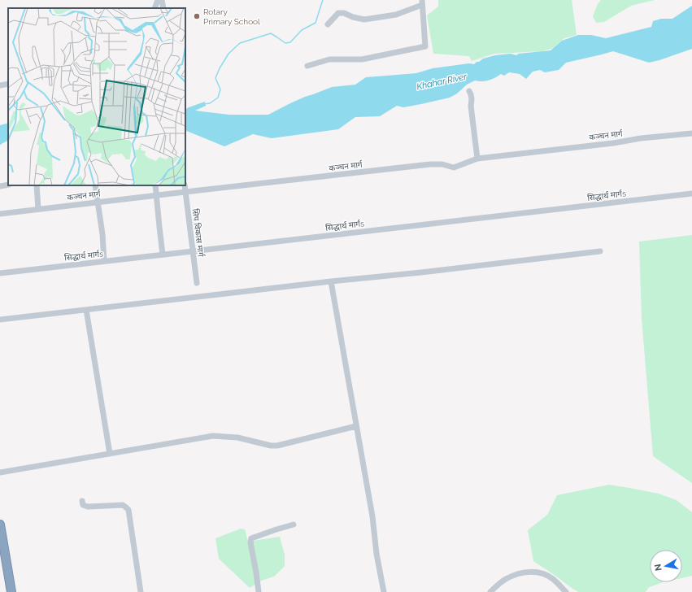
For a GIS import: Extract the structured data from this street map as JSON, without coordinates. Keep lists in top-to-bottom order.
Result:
{
  "streets": {
    "street": ["कञ्चन मार्ग", "सिद्धार्थ मार्गs", "सिप विकास मार्ग"]
  },
  "crossings": [
    ["कञ्चन मार्ग", "सिप विकास मार्ग"],
    ["सिद्धार्थ मार्गs", "सिप विकास मार्ग"]
  ],
  "water": ["Khahar River"],
  "places": ["Rotary Primary School"],
  "north": "left"
}
